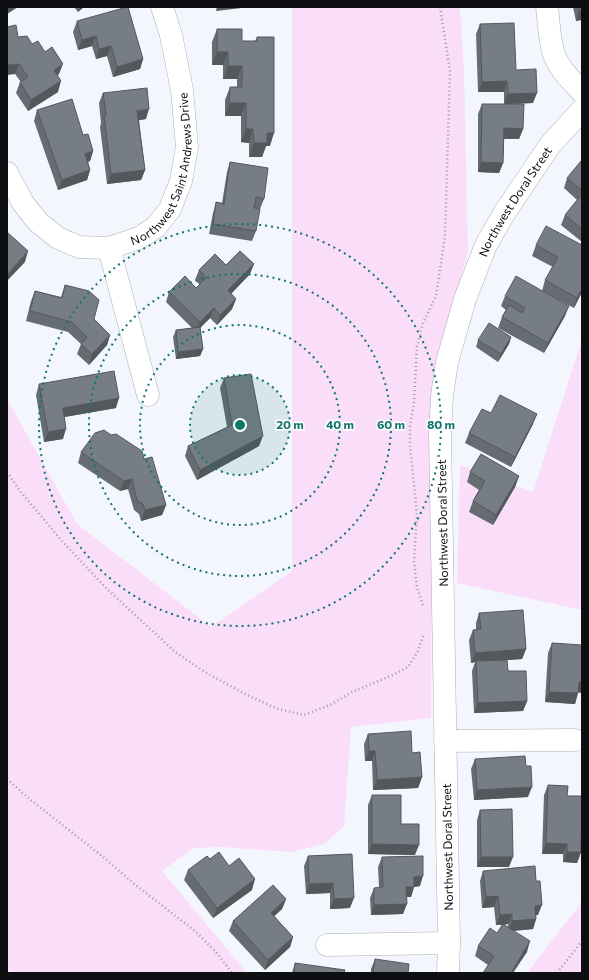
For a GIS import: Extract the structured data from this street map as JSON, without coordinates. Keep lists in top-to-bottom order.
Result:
{
  "streets": {
    "street": ["Northwest Saint Andrews Drive", "Northwest Doral Street"]
  },
  "rings": [
    "20 m",
    "40 m",
    "60 m",
    "80 m"
  ]
}
